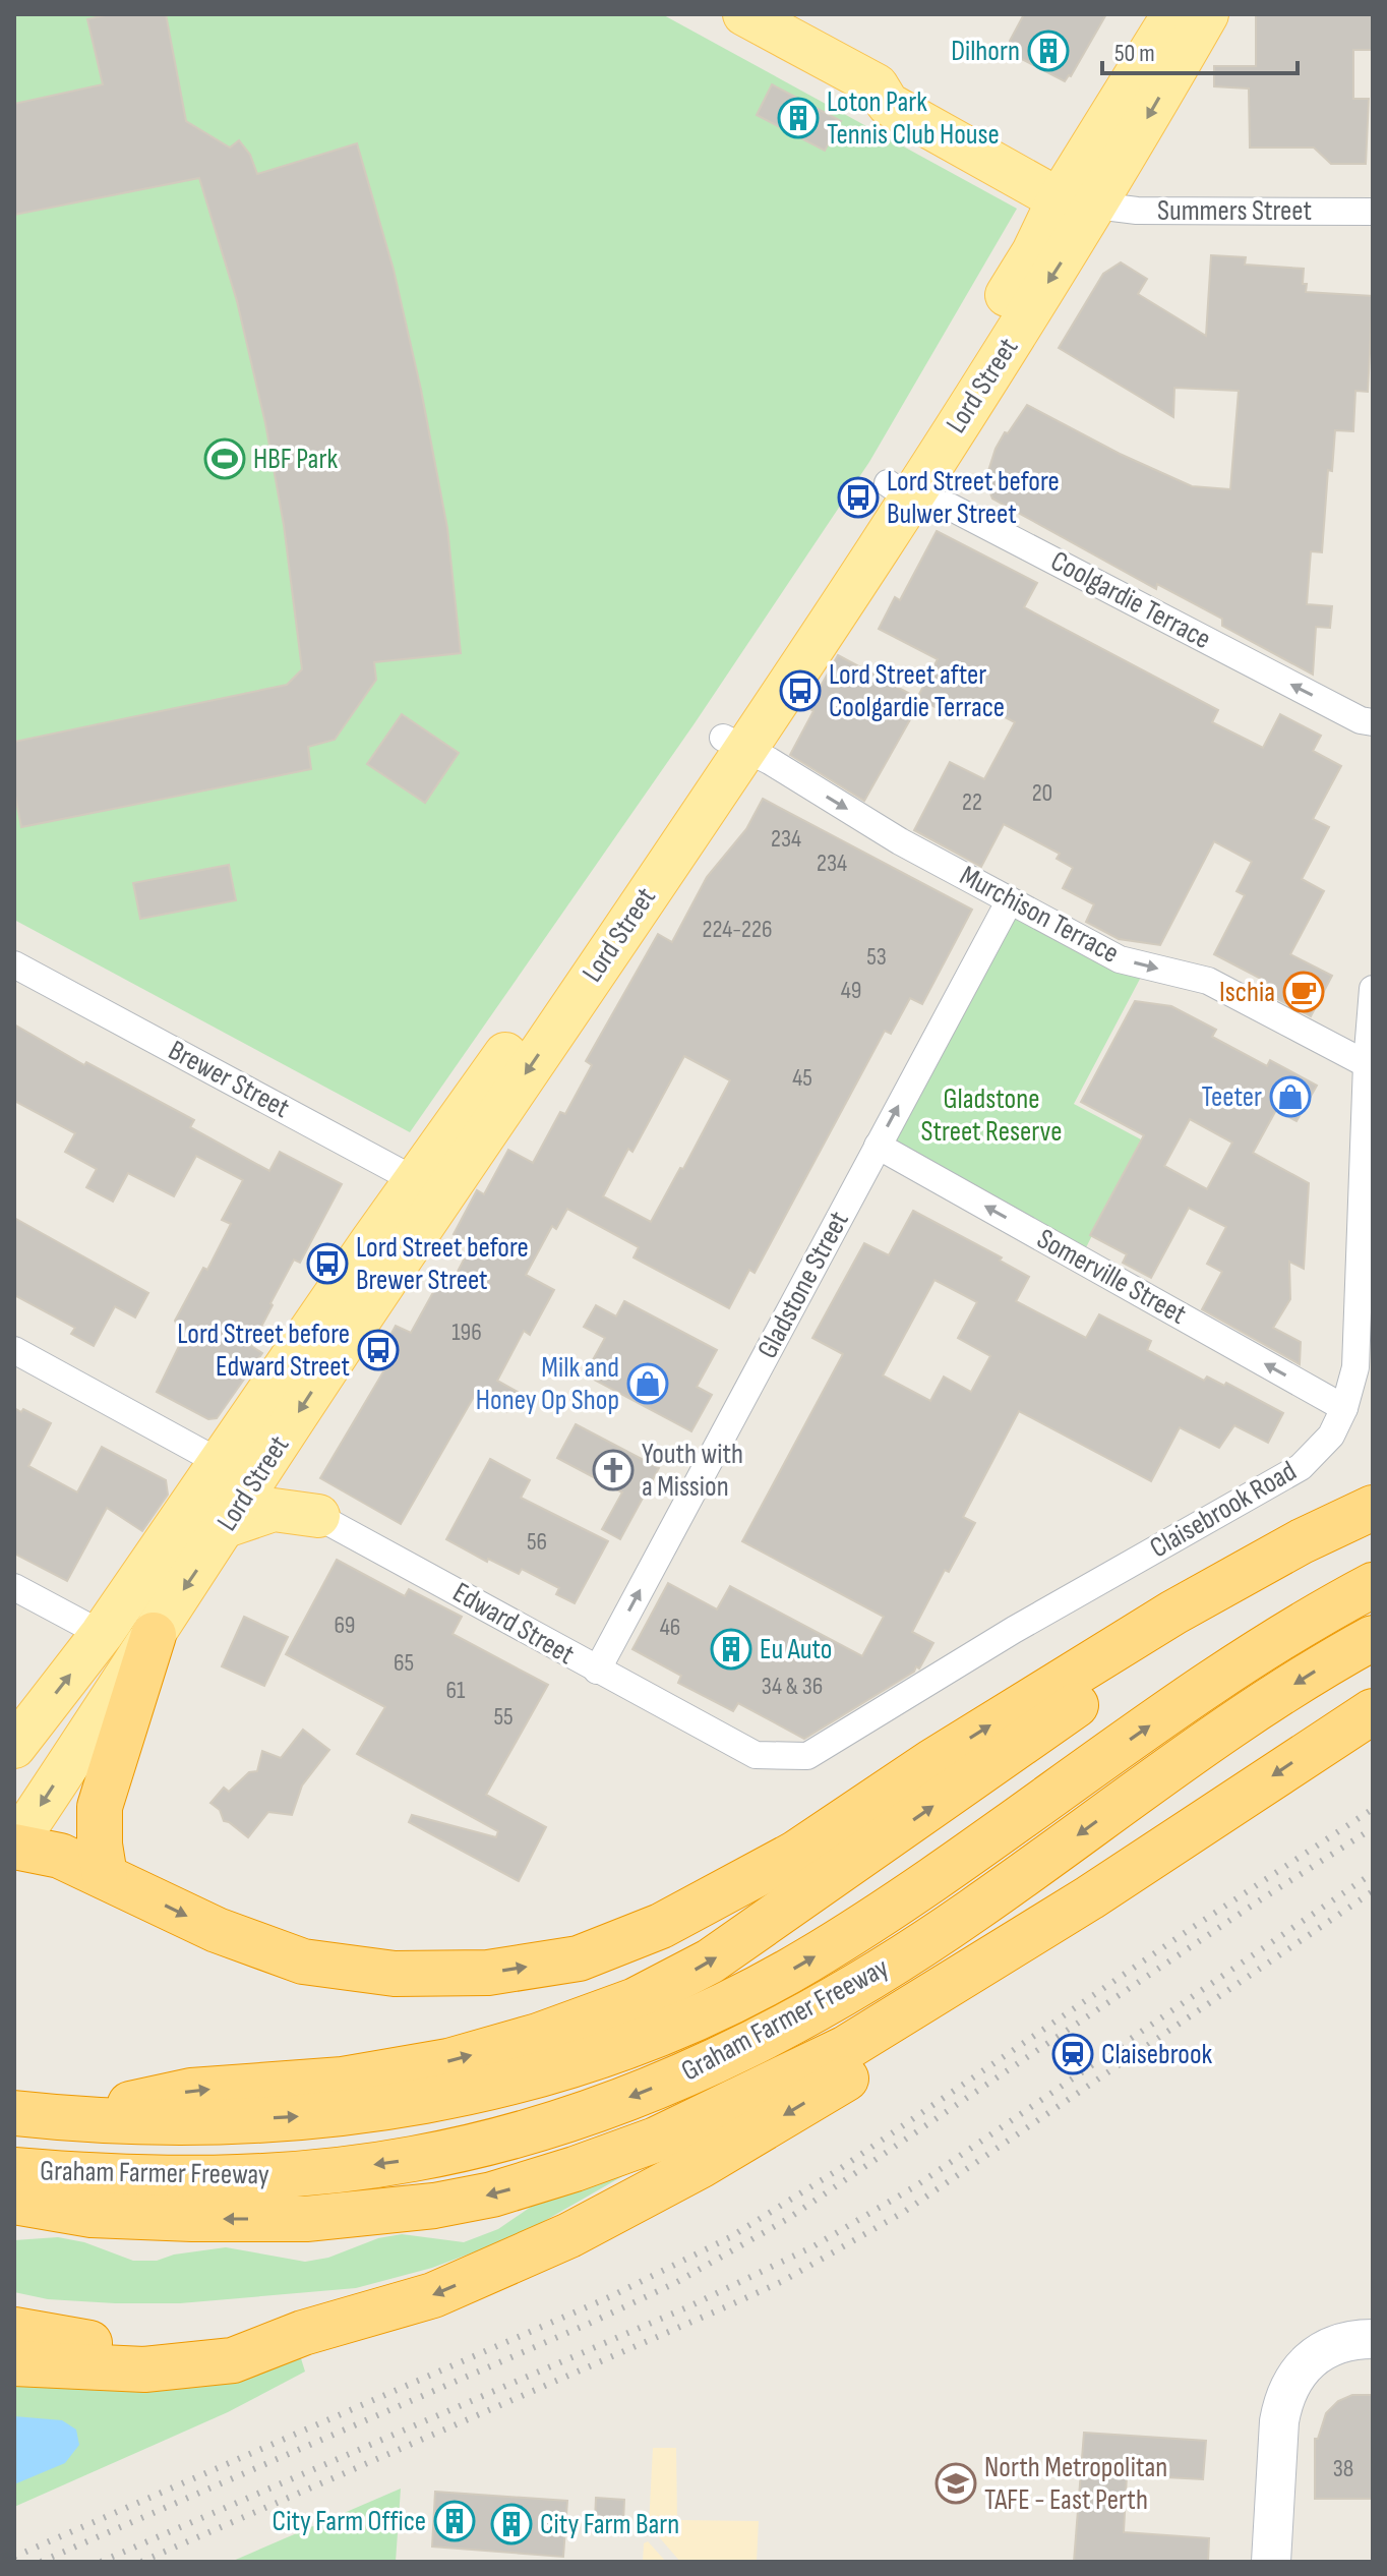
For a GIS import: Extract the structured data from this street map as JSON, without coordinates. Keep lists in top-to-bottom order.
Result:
{
  "streets": {
    "highway": ["Graham Farmer Freeway"],
    "main road": ["Lord Street"],
    "street": [
      "Summers Street",
      "Coolgardie Terrace",
      "Murchison Terrace",
      "Brewer Street",
      "Somerville Street",
      "Gladstone Street",
      "Claisebrook Road",
      "Edward Street"
    ]
  },
  "crossings": [
    ["Summers Street", "Lord Street"],
    ["Lord Street", "Coolgardie Terrace"],
    ["Lord Street", "Murchison Terrace"],
    ["Lord Street", "Brewer Street"],
    ["Lord Street", "Edward Street"],
    ["Murchison Terrace", "Gladstone Street"],
    ["Murchison Terrace", "Claisebrook Road"],
    ["Somerville Street", "Gladstone Street"],
    ["Somerville Street", "Claisebrook Road"],
    ["Gladstone Street", "Edward Street"],
    ["Claisebrook Road", "Edward Street"]
  ],
  "one_way": [
    "Coolgardie Terrace",
    "Murchison Terrace",
    "Somerville Street",
    "Gladstone Street"
  ],
  "parks": ["Gladstone Street Reserve"],
  "places": {
    "building": [
      "Dilhorn",
      "Loton Park Tennis Club House",
      "Eu Auto",
      "City Farm Office",
      "City Farm Barn"
    ],
    "sports": ["HBF Park"],
    "bus stop": [
      "Lord Street before Bulwer Street",
      "Lord Street after Coolgardie Terrace",
      "Lord Street before Brewer Street",
      "Lord Street before Edward Street"
    ],
    "cafe": ["Ischia"],
    "shop": ["Teeter", "Milk and Honey Op Shop"],
    "church": ["Youth with a Mission"],
    "station": ["Claisebrook"],
    "school or university": ["North Metropolitan TAFE - East Perth"]
  },
  "house_numbers": [
    "20",
    "22",
    "234",
    "234",
    "224-226",
    "53",
    "49",
    "45",
    "196",
    "56",
    "69",
    "46",
    "65",
    "34 & 36",
    "61",
    "55",
    "38"
  ],
  "scale_bar": "50 m"
}
